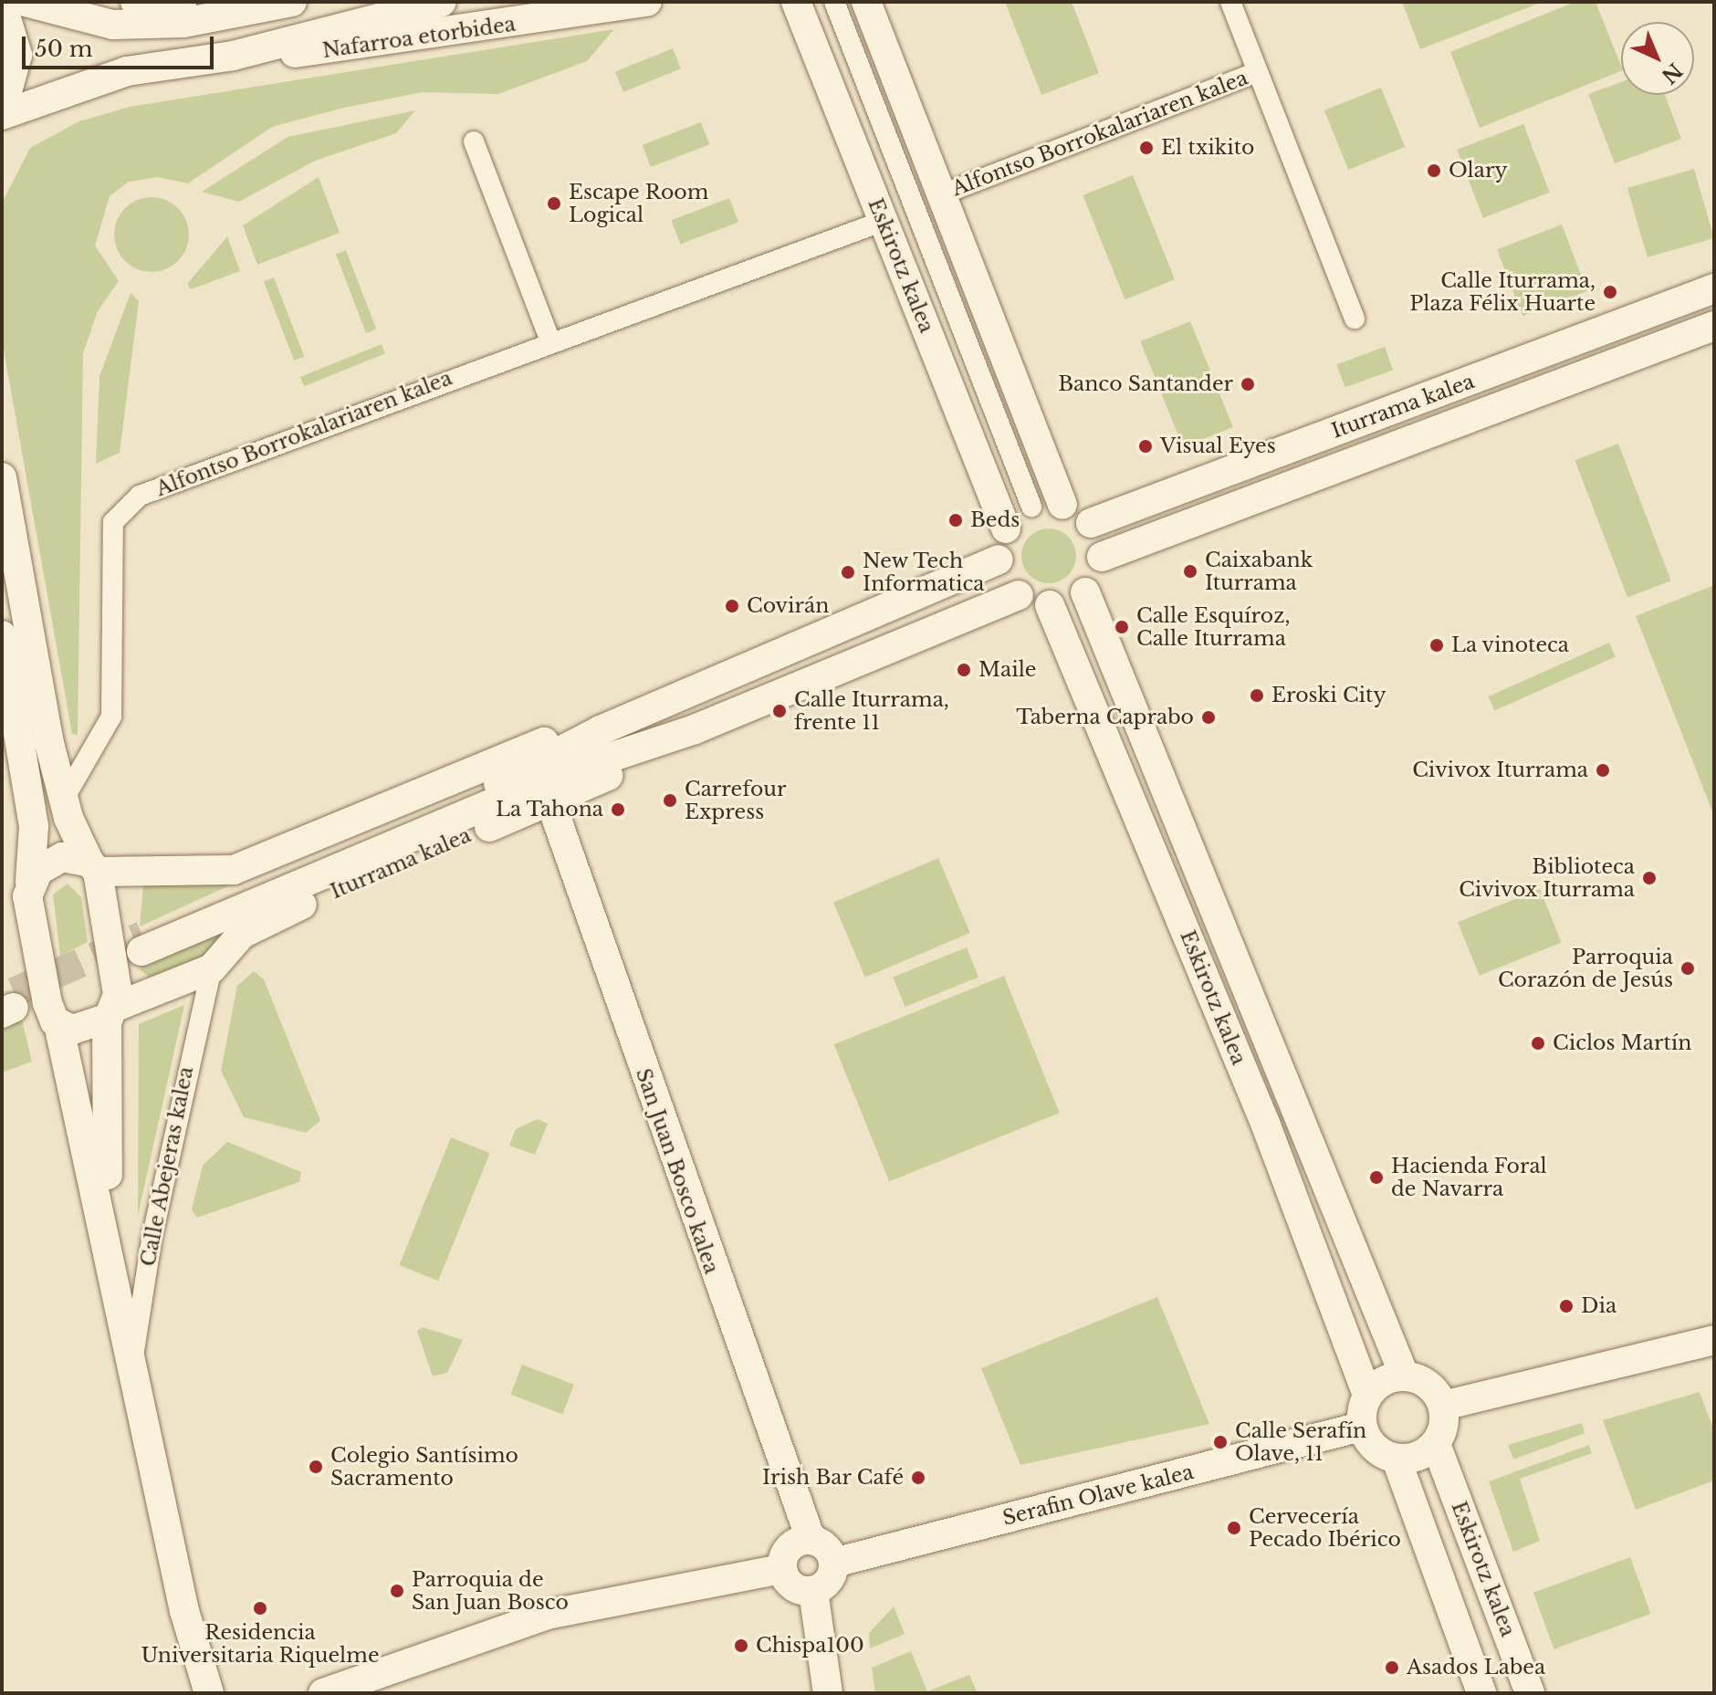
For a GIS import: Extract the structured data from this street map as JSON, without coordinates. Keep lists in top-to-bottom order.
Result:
{
  "streets": {
    "street": [
      "Nafarroa etorbidea",
      "Alfontso Borrokalariaren kalea",
      "Eskirotz kalea",
      "Iturrama kalea",
      "Calle Abejeras kalea",
      "San Juan Bosco kalea",
      "Serafin Olave kalea"
    ]
  },
  "crossings": [
    ["Alfontso Borrokalariaren kalea", "Eskirotz kalea"],
    ["Eskirotz kalea", "Iturrama kalea"],
    ["Eskirotz kalea", "Serafin Olave kalea"],
    ["Iturrama kalea", "Calle Abejeras kalea"],
    ["Iturrama kalea", "San Juan Bosco kalea"],
    ["San Juan Bosco kalea", "Serafin Olave kalea"]
  ],
  "places": [
    "El txikito",
    "Olary",
    "Escape Room Logical",
    "Calle Iturrama, Plaza Félix Huarte",
    "Banco Santander",
    "Visual Eyes",
    "Beds",
    "Caixabank Iturrama",
    "New Tech Informatica",
    "Covirán",
    "Calle Esquíroz, Calle Iturrama",
    "La vinoteca",
    "Maile",
    "Eroski City",
    "Calle Iturrama, frente 11",
    "Taberna Caprabo",
    "Civivox Iturrama",
    "Carrefour Express",
    "La Tahona",
    "Biblioteca Civivox Iturrama",
    "Parroquia Corazón de Jesús",
    "Ciclos Martín",
    "Hacienda Foral de Navarra",
    "Dia",
    "Calle Serafín Olave, 11",
    "Colegio Santísimo Sacramento",
    "Irish Bar Café",
    "Cervecería Pecado Ibérico",
    "Parroquia de San Juan Bosco",
    "Residencia Universitaria Riquelme",
    "Chispa100",
    "Asados Labea"
  ],
  "scale_bar": "50 m",
  "north": "bottom right"
}
